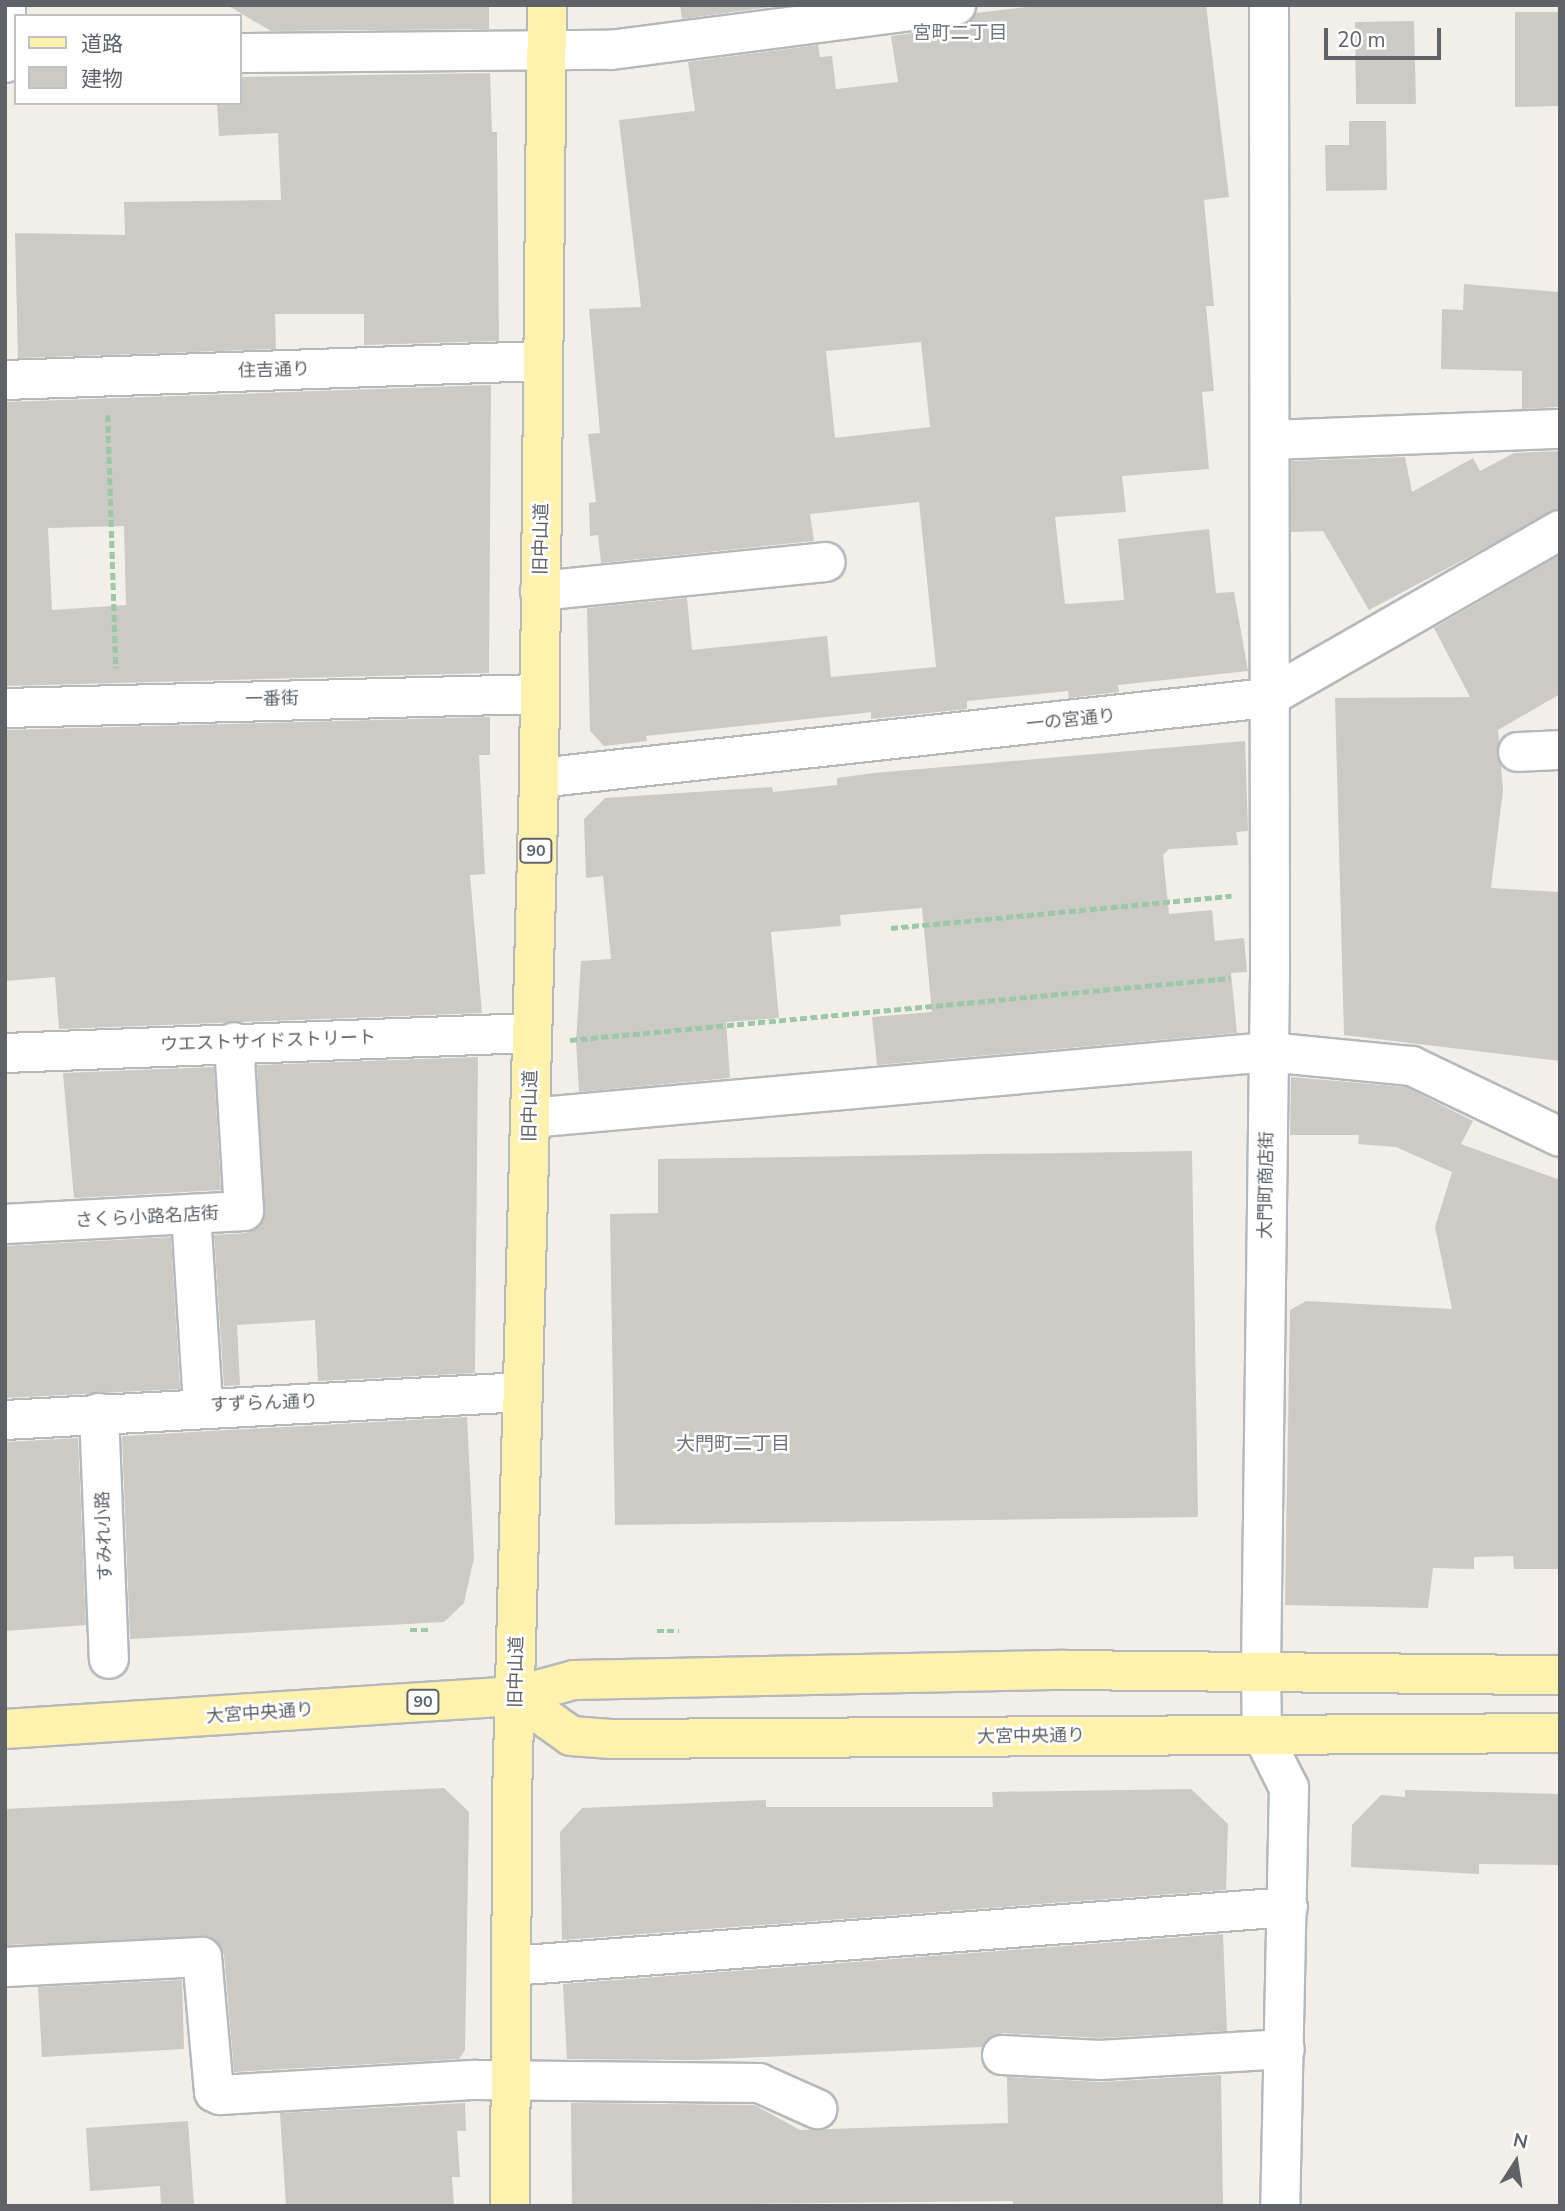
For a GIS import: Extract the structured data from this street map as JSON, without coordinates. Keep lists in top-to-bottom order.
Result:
{
  "streets": {
    "main road": ["旧中山道", "90", "大宮中央通り"],
    "street": [
      "住吉通り",
      "一番街",
      "一の宮通り",
      "ウエストサイドストリート",
      "大門町商店街",
      "さくら小路名店街",
      "すずらん通り",
      "すみれ小路"
    ]
  },
  "crossings": [
    ["住吉通り", "旧中山道"],
    ["旧中山道", "一番街"],
    ["旧中山道", "一の宮通り"],
    ["旧中山道", "ウエストサイドストリート"],
    ["旧中山道", "すずらん通り"],
    ["旧中山道", "大宮中央通り"],
    ["一の宮通り", "大門町商店街"],
    ["ウエストサイドストリート", "さくら小路名店街"],
    ["大門町商店街", "大宮中央通り"],
    ["すずらん通り", "すみれ小路"]
  ],
  "districts": ["宮町二丁目", "大門町二丁目"],
  "legend": ["道路", "建物"],
  "scale_bar": "20 m",
  "north": "top"
}
